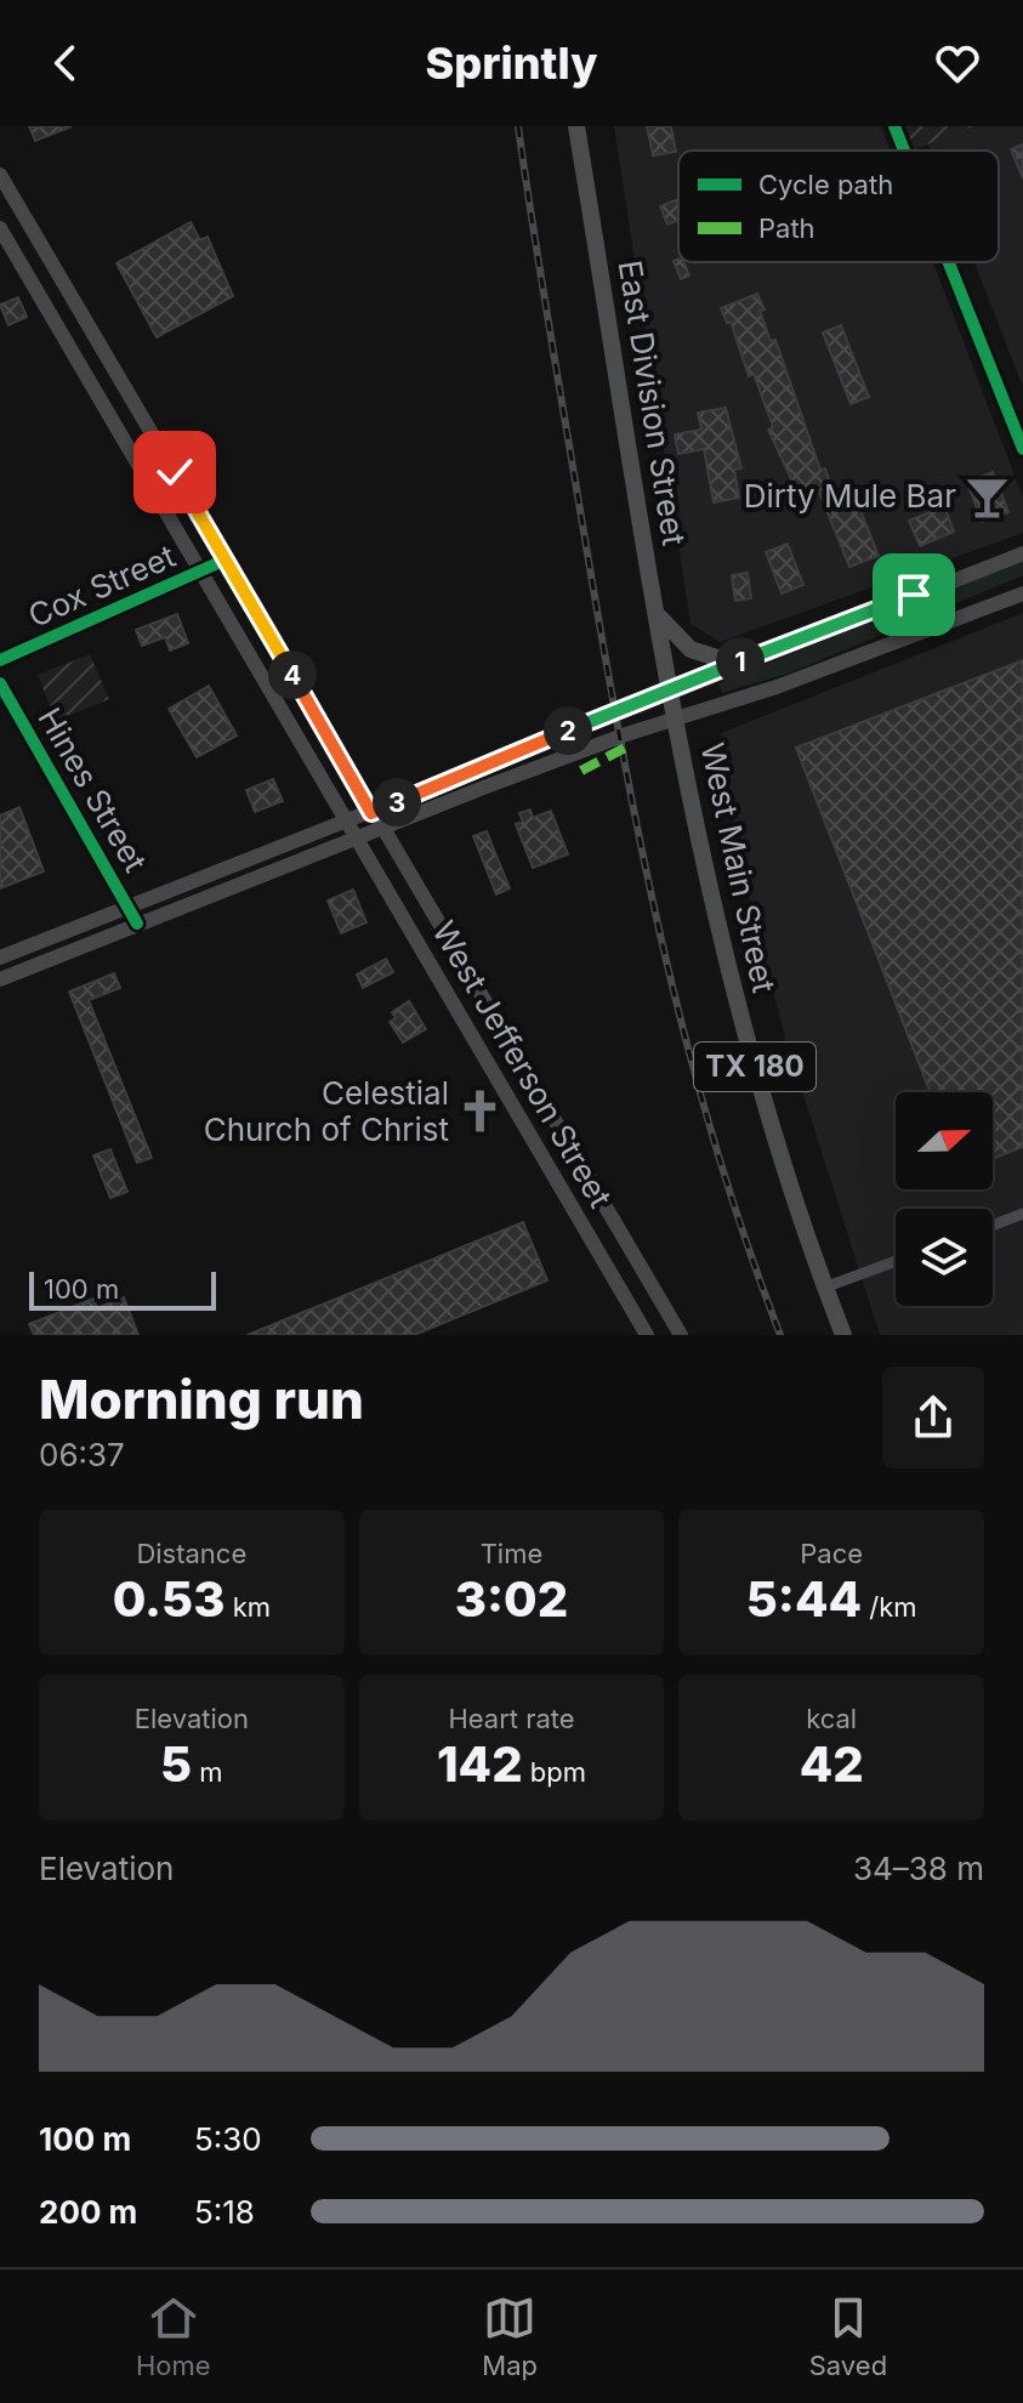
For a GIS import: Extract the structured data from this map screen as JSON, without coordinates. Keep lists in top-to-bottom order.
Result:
{
  "streets": {
    "main road": [
      "East Division Street",
      "West Main Street",
      "West Jefferson Street",
      "TX 180"
    ],
    "street": ["Cox Street", "Hines Street"]
  },
  "crossings": [
    ["East Division Street", "West Main Street"],
    ["Cox Street", "West Jefferson Street"]
  ],
  "places": {
    "bar": ["Dirty Mule Bar"],
    "church": ["Celestial Church of Christ"]
  },
  "legend": ["Cycle path", "Path"],
  "scale_bar": "100 m",
  "north": "right",
  "page": {
    "header": "Sprintly",
    "pins": [
      "1",
      "4",
      "2",
      "3"
    ],
    "scale": "100 m",
    "heading": ["Morning run", "06:37"],
    "stats": [
      ["Distance", "0.53 km"],
      ["Time", "3:02"],
      ["Pace", "5:44 /km"],
      ["Elevation", "5 m"],
      ["Heart rate", "142 bpm"],
      ["kcal", "42"]
    ],
    "chart": ["Elevation", "34–38 m"],
    "list": [
      {
        "name": "100 m",
        "note": "5:30"
      },
      {
        "name": "200 m",
        "note": "5:18"
      }
    ],
    "tabs": ["Home", "Map", "Saved"]
  }
}
